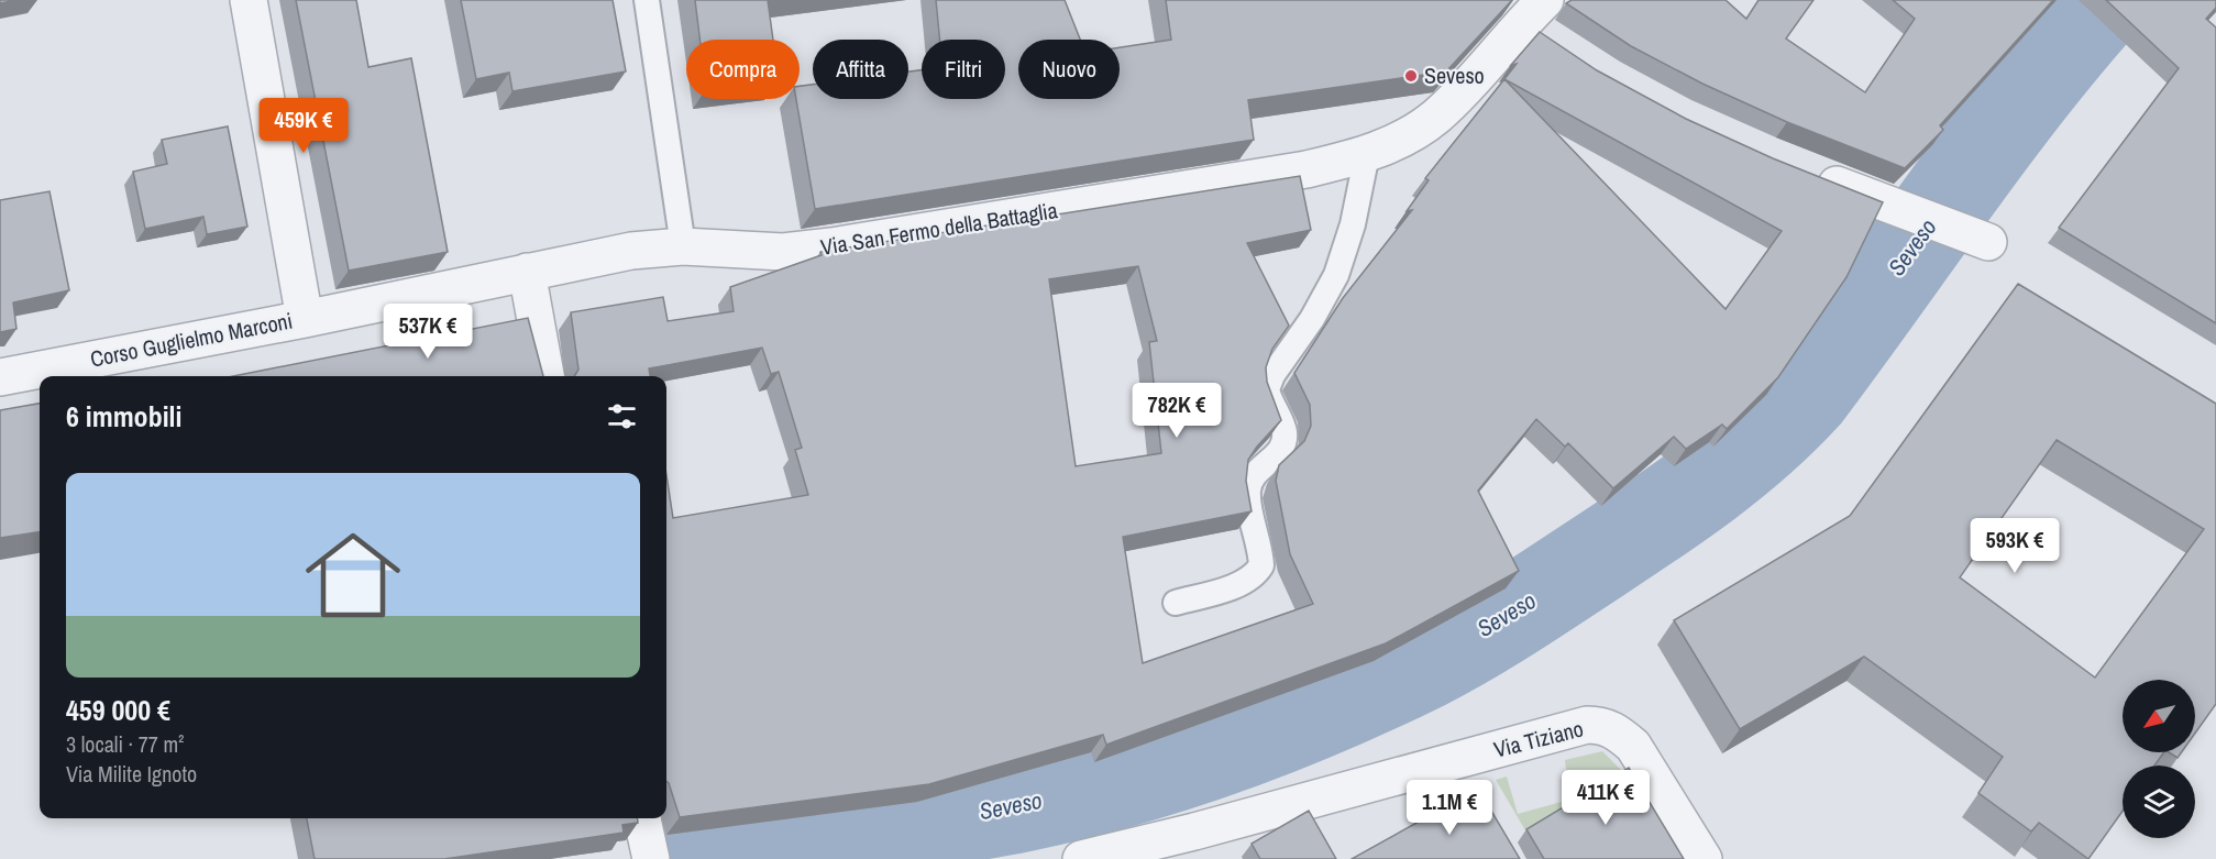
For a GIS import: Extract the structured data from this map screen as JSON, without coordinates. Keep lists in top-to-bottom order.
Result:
{
  "streets": {
    "street": ["Via San Fermo della Battaglia", "Corso Guglielmo Marconi", "Via Tiziano"]
  },
  "crossings": [
    ["Via San Fermo della Battaglia", "Corso Guglielmo Marconi"]
  ],
  "water": ["Seveso"],
  "places": ["Seveso"],
  "north": "bottom left",
  "page": {
    "chip": [
      "Compra",
      "Affitta",
      "Filtri",
      "Nuovo"
    ],
    "price": [
      "459K €",
      "537K €",
      "782K €",
      "593K €",
      "411K €",
      "1.1M €"
    ],
    "heading": "6 immobili",
    "list": [
      {
        "name": "459 000 €",
        "note": "3 locali · 77 m² · Via Milite Ignoto"
      }
    ]
  }
}
